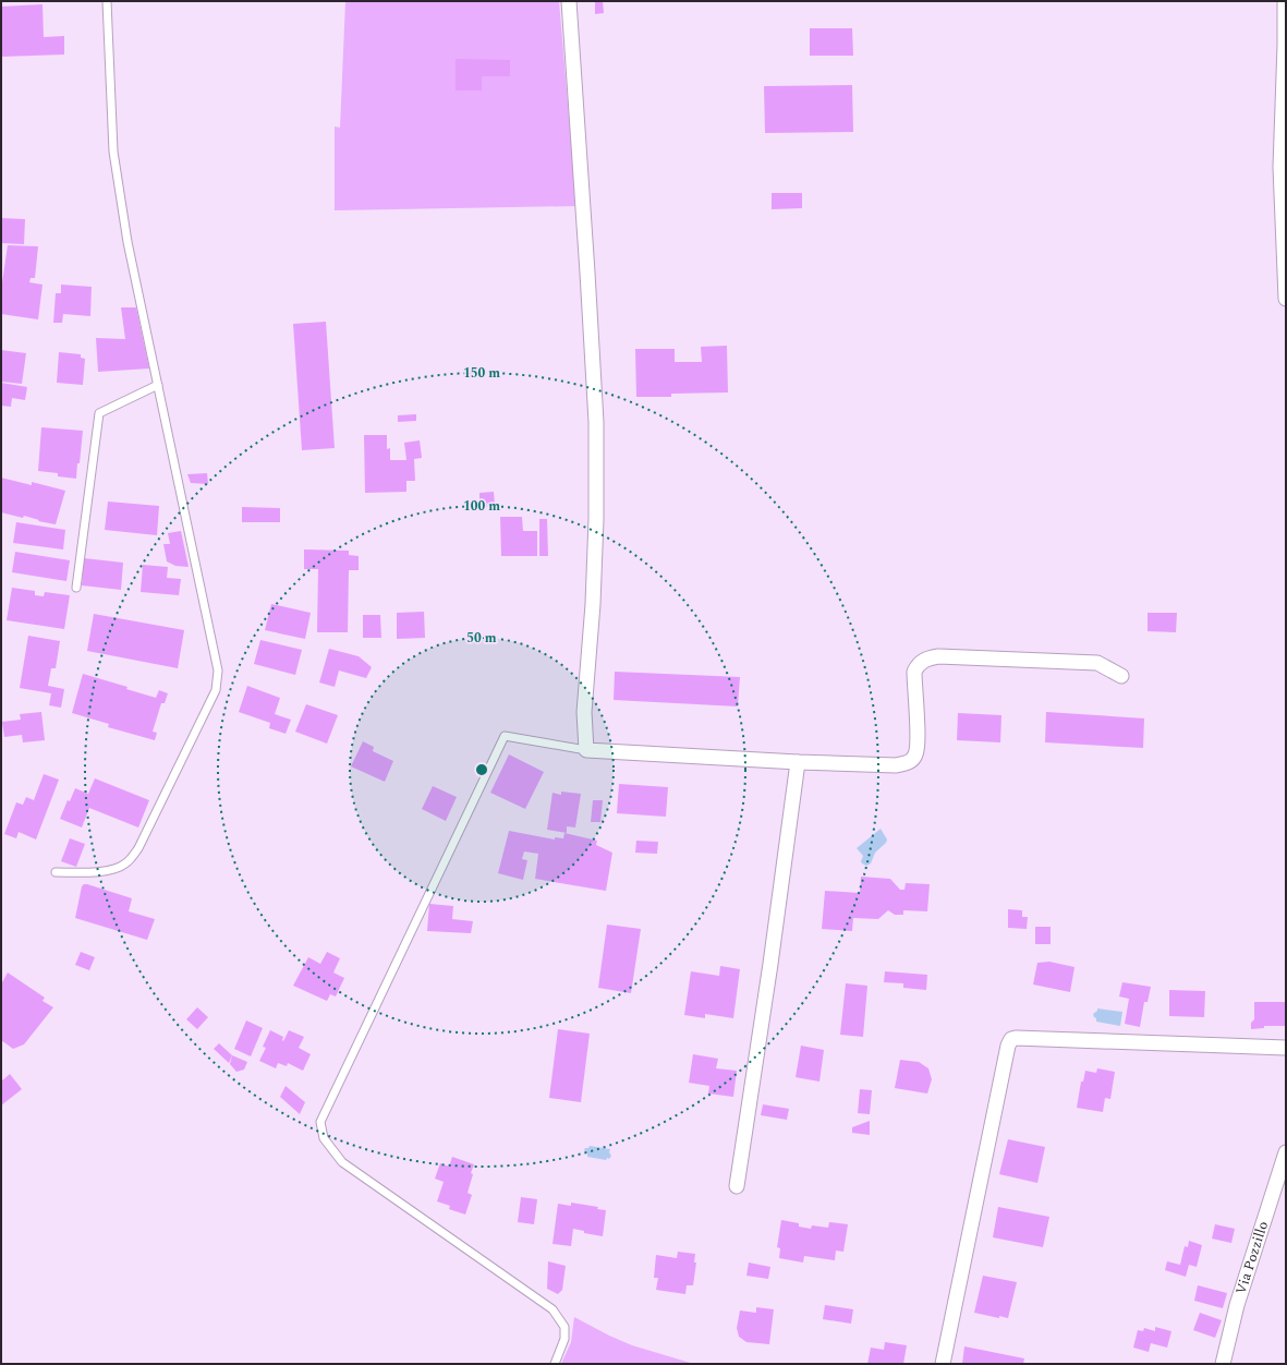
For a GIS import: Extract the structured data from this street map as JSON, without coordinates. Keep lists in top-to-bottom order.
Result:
{
  "streets": {
    "street": ["Via Pozzillo"]
  },
  "rings": ["150 m", "100 m", "50 m"]
}
